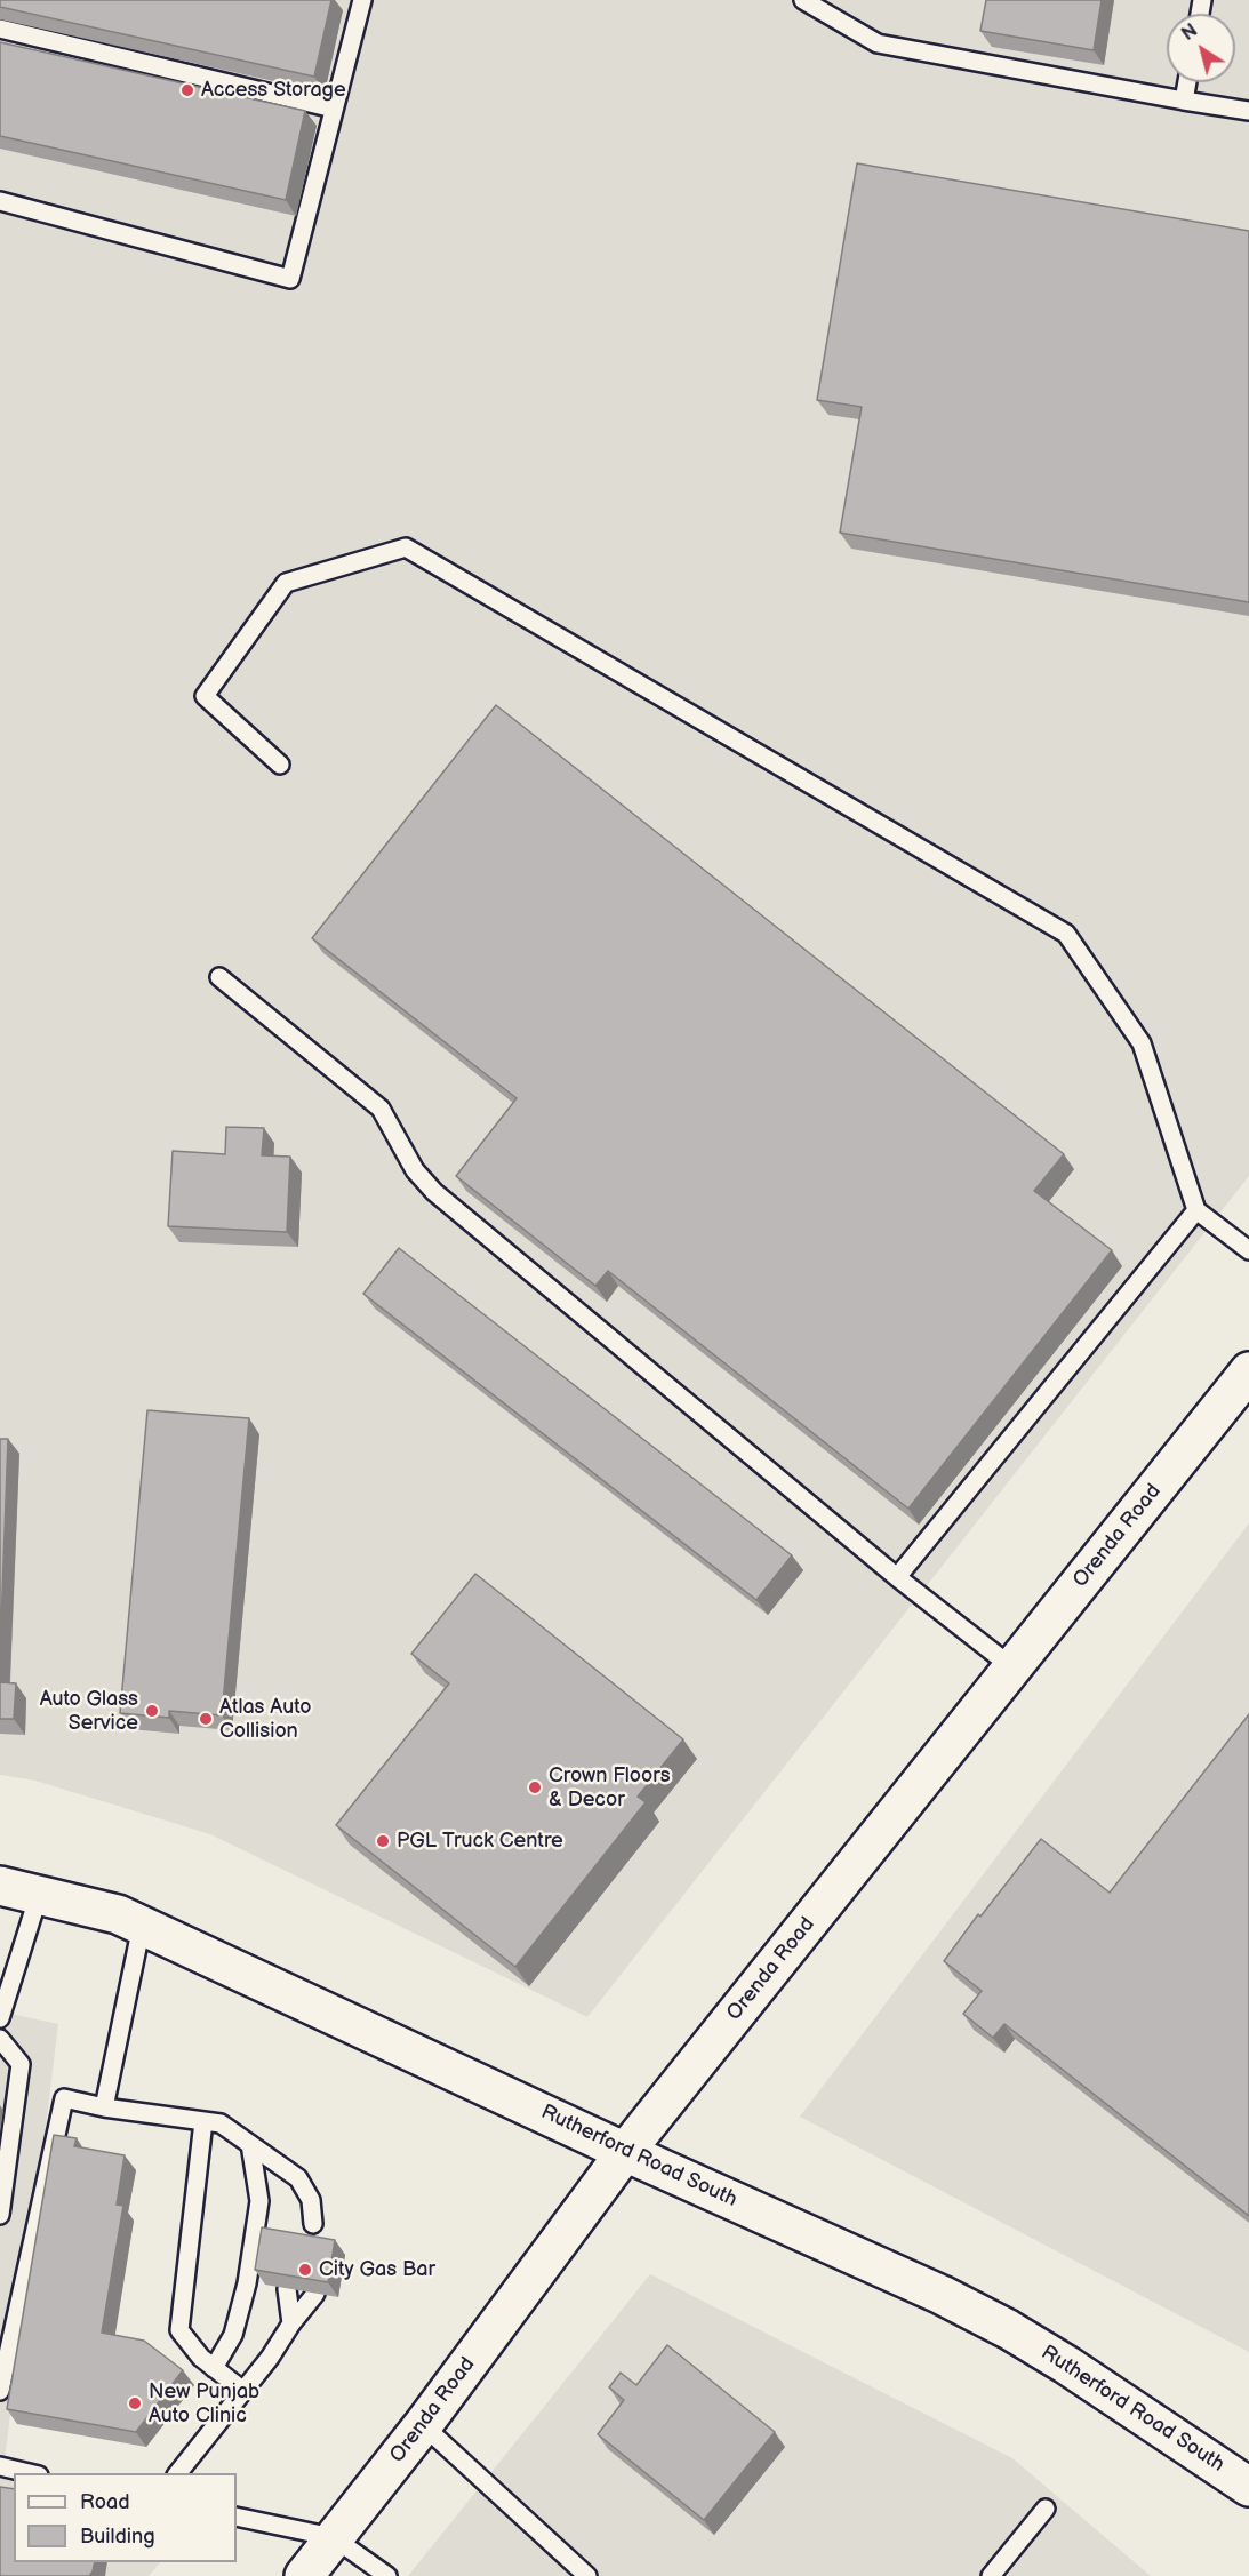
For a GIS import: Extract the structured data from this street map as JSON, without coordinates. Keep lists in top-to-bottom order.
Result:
{
  "streets": {
    "street": ["Orenda Road", "Rutherford Road South"]
  },
  "crossings": [
    ["Orenda Road", "Rutherford Road South"]
  ],
  "places": [
    "Access Storage",
    "Auto Glass Service",
    "Atlas Auto Collision",
    "Crown Floors & Decor",
    "PGL Truck Centre",
    "City Gas Bar",
    "New Punjab Auto Clinic"
  ],
  "legend": ["Road", "Building"],
  "north": "top left"
}
